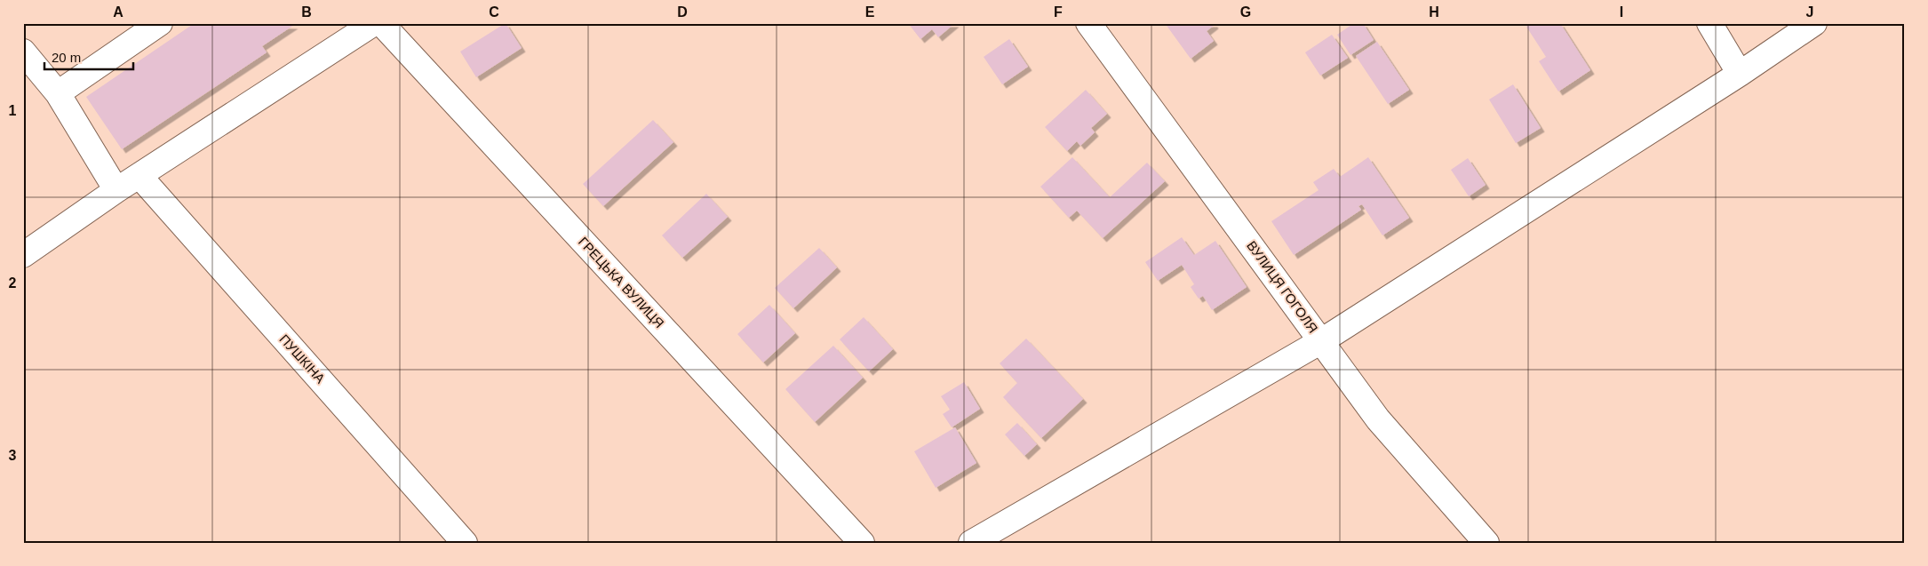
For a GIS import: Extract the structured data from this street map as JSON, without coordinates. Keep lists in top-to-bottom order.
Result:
{
  "streets": {
    "street": ["ГРЕЦЬКА ВУЛИЦЯ", "ВУЛИЦЯ ГОГОЛЯ", "ПУШКІНА"]
  },
  "scale_bar": "20 m",
  "grid": {
    "columns": [
      "A",
      "B",
      "C",
      "D",
      "E",
      "F",
      "G",
      "H",
      "I",
      "J"
    ],
    "rows": ["1", "2", "3"]
  }
}
